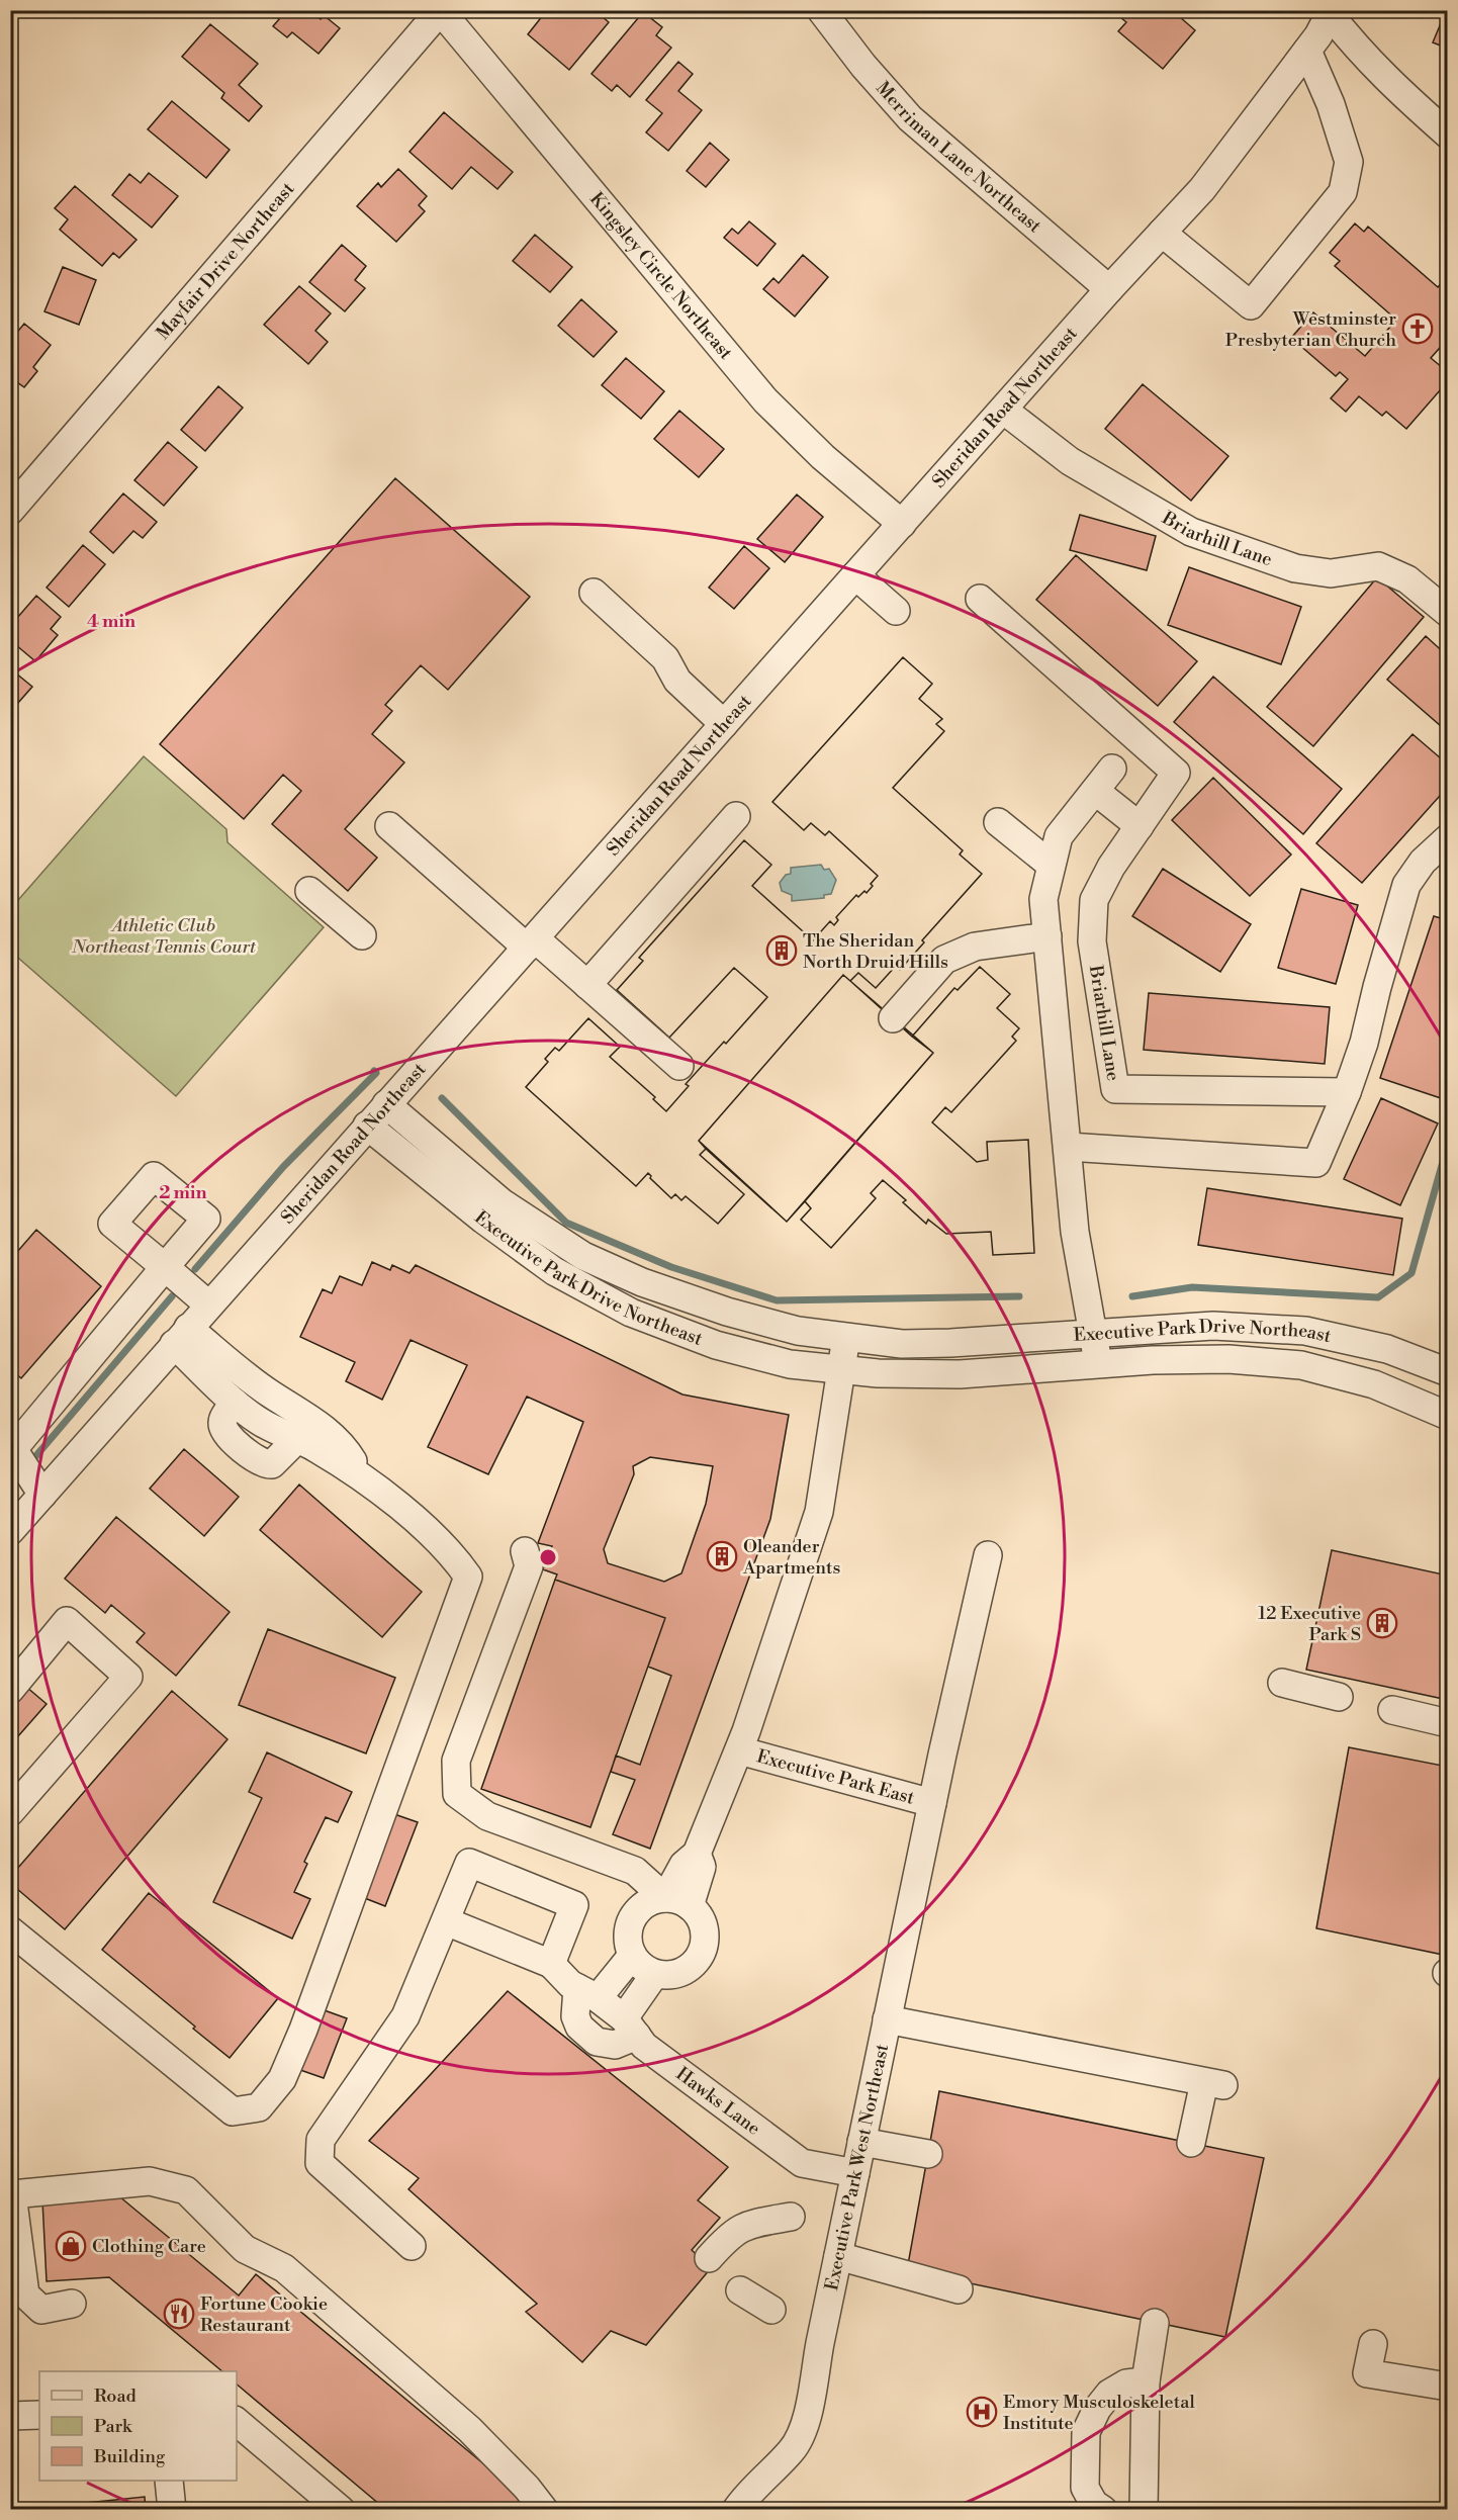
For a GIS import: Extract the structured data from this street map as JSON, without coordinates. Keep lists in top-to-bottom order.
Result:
{
  "streets": {
    "street": [
      "Merriman Lane Northeast",
      "Mayfair Drive Northeast",
      "Kingsley Circle Northeast",
      "Sheridan Road Northeast",
      "Briarhill Lane",
      "Executive Park Drive Northeast",
      "Executive Park East",
      "Hawks Lane",
      "Executive Park West Northeast"
    ]
  },
  "crossings": [
    ["Merriman Lane Northeast", "Sheridan Road Northeast"],
    ["Mayfair Drive Northeast", "Kingsley Circle Northeast"],
    ["Kingsley Circle Northeast", "Sheridan Road Northeast"],
    ["Sheridan Road Northeast", "Briarhill Lane"],
    ["Sheridan Road Northeast", "Executive Park Drive Northeast"],
    ["Executive Park East", "Executive Park West Northeast"],
    ["Hawks Lane", "Executive Park West Northeast"]
  ],
  "parks": ["Athletic Club Northeast Tennis Court"],
  "places": {
    "church": ["Westminster Presbyterian Church"],
    "building": ["The Sheridan North Druid Hills", "Oleander Apartments", "12 Executive Park S"],
    "shop": ["Clothing Care"],
    "restaurant": ["Fortune Cookie Restaurant"],
    "hospital": ["Emory Musculoskeletal Institute"]
  },
  "legend": ["Road", "Park", "Building"],
  "rings": ["4 min", "2 min"]
}
